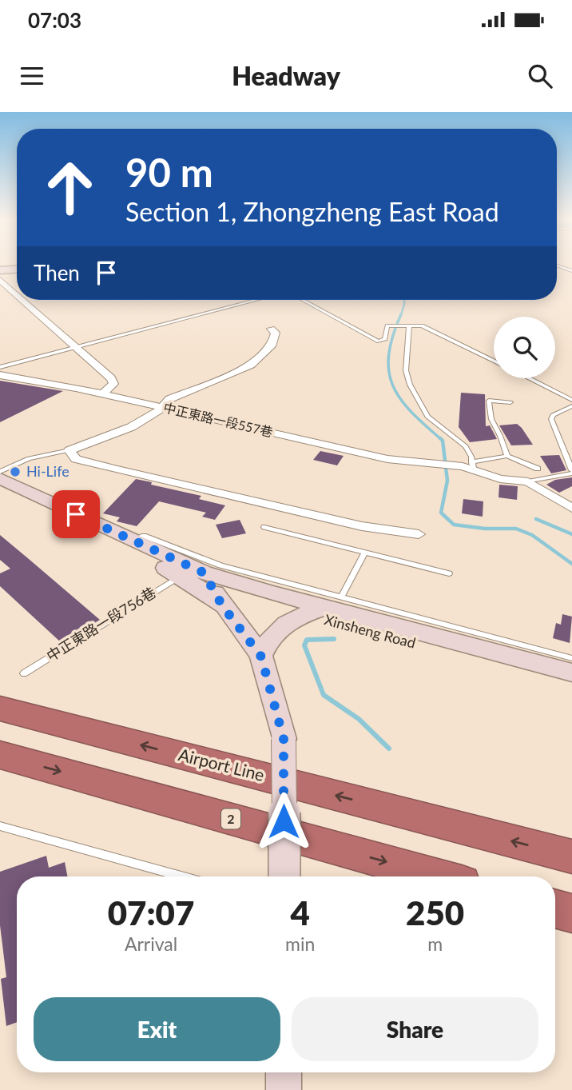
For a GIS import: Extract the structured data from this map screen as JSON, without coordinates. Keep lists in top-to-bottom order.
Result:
{
  "streets": {
    "highway": ["Airport Line", "2"],
    "main road": ["Xinsheng Road"],
    "street": ["中正東路一段557巷"],
    "lane": ["中正東路一段756巷"]
  },
  "places": ["Hi-Life"],
  "page": {
    "status": "07:03",
    "header": "Headway",
    "turn": ["90 m", "Section 1, Zhongzheng East Road"],
    "then": "Then",
    "eta": [
      "07:07",
      "Arrival",
      "4",
      "min",
      "250",
      "m"
    ],
    "buttons": ["Exit", "Share"]
  }
}
